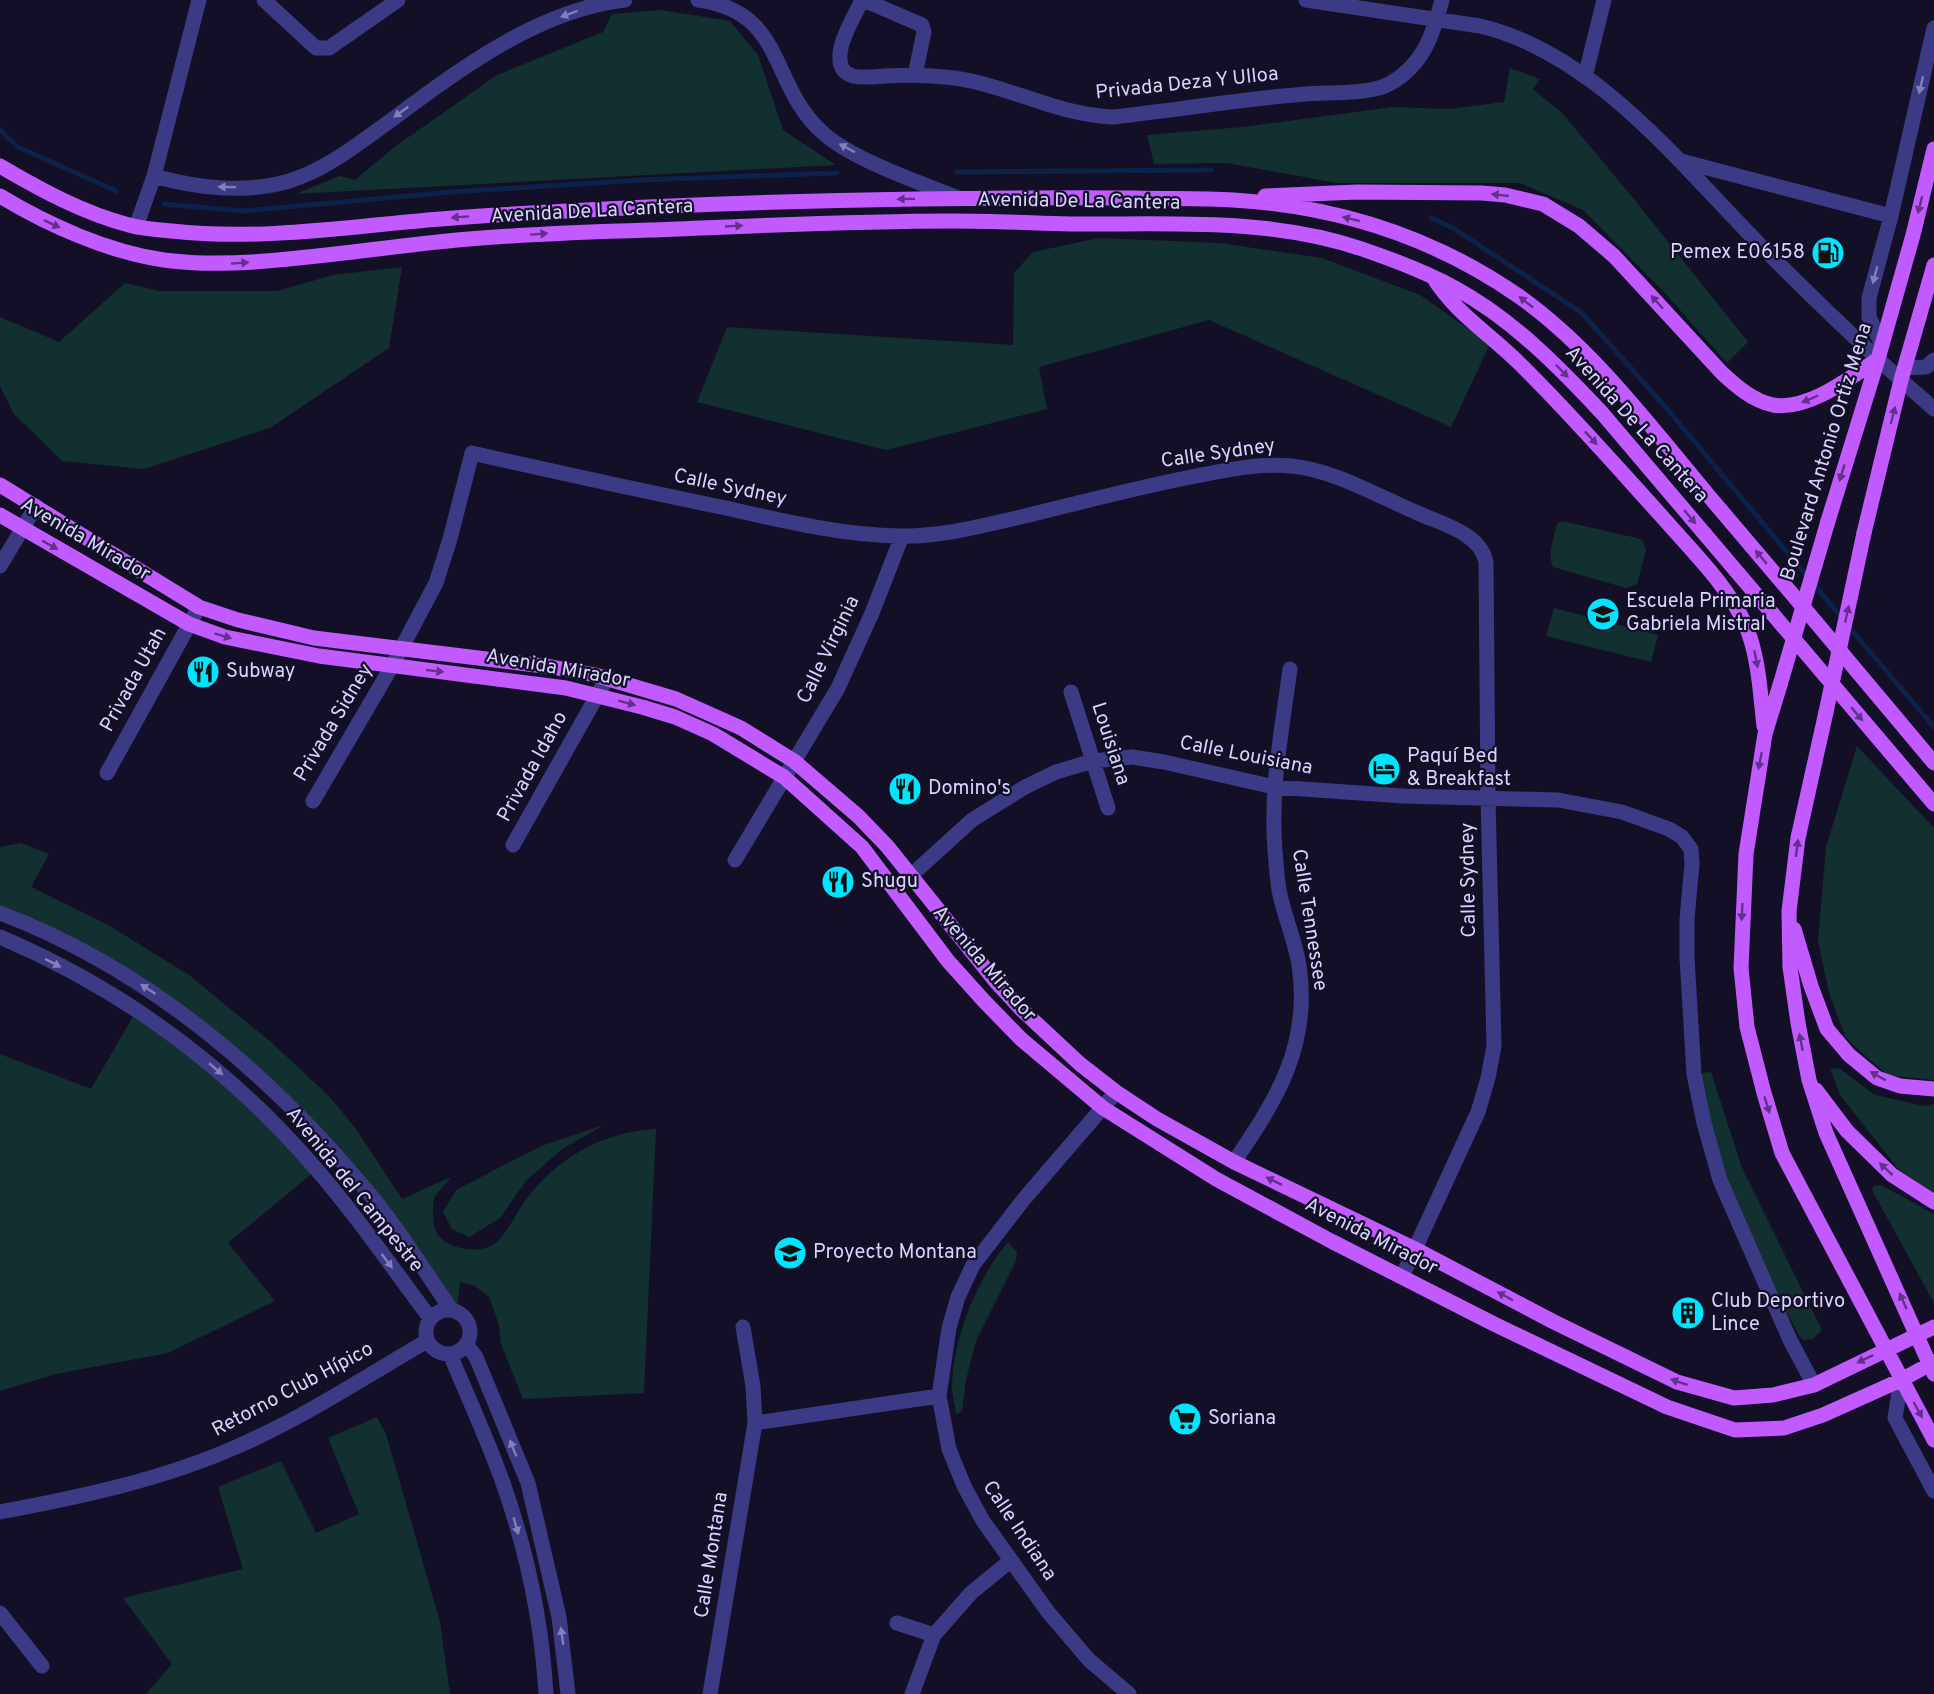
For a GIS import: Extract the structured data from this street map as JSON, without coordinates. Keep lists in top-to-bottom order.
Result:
{
  "streets": {
    "main road": ["Avenida De La Cantera", "Boulevard Antonio Ortiz Mena", "Avenida Mirador"],
    "street": [
      "Privada Deza Y Ulloa",
      "Calle Sydney",
      "Calle Virginia",
      "Privada Utah",
      "Privada Sidney",
      "Louisiana",
      "Calle Louisiana",
      "Privada Idaho",
      "Calle Tennessee",
      "Avenida del Campestre",
      "Retorno Club Hípico",
      "Calle Indiana",
      "Calle Montana"
    ]
  },
  "crossings": [
    ["Boulevard Antonio Ortiz Mena", "Avenida Mirador"],
    ["Calle Sydney", "Avenida Mirador"],
    ["Calle Sydney", "Calle Virginia"],
    ["Calle Sydney", "Privada Sidney"],
    ["Calle Sydney", "Calle Louisiana"],
    ["Avenida Mirador", "Calle Virginia"],
    ["Avenida Mirador", "Privada Utah"],
    ["Avenida Mirador", "Privada Sidney"],
    ["Avenida Mirador", "Calle Louisiana"],
    ["Avenida Mirador", "Privada Idaho"],
    ["Avenida Mirador", "Calle Tennessee"],
    ["Avenida Mirador", "Calle Indiana"],
    ["Louisiana", "Calle Louisiana"],
    ["Calle Louisiana", "Calle Tennessee"],
    ["Avenida del Campestre", "Retorno Club Hípico"]
  ],
  "places": {
    "fuel station": ["Pemex E06158"],
    "school or university": ["Escuela Primaria Gabriela Mistral", "Proyecto Montana"],
    "restaurant": ["Subway", "Domino's", "Shugu"],
    "hotel": ["Paquí Bed & Breakfast"],
    "building": ["Club Deportivo Lince"],
    "supermarket": ["Soriana"]
  }
}
